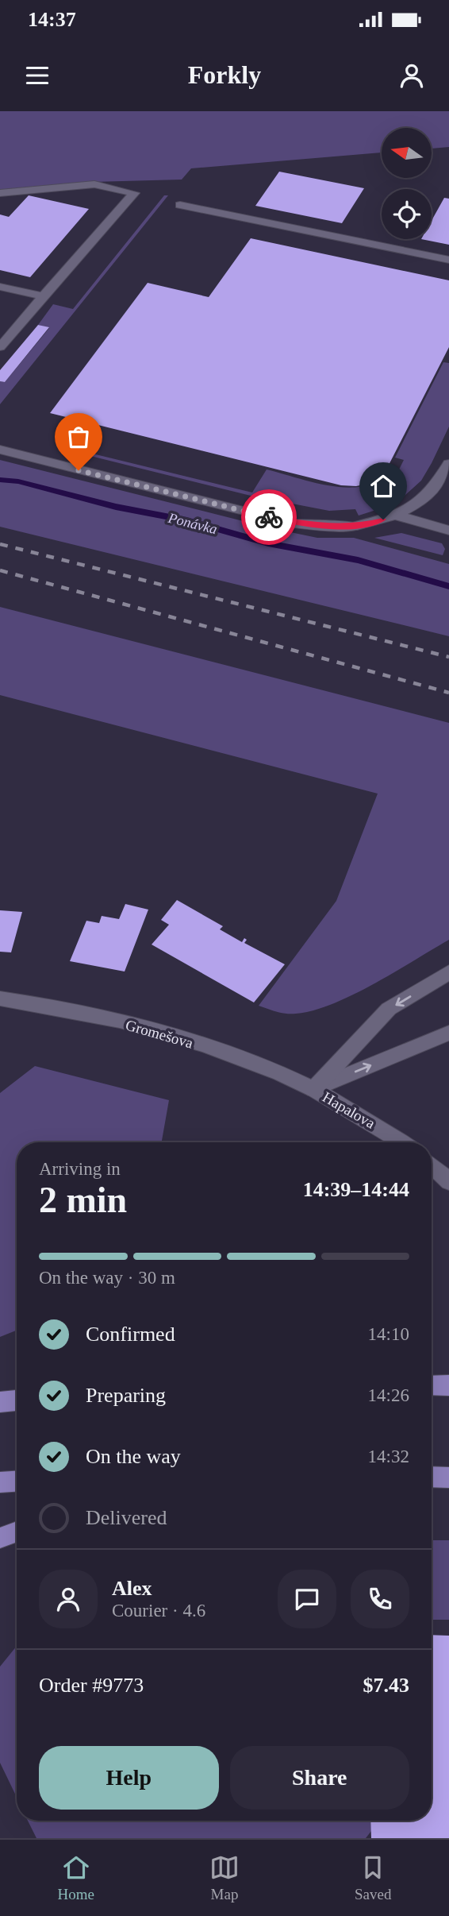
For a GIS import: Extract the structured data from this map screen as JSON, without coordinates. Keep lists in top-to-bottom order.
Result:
{
  "streets": {
    "street": ["Gromešova", "Hapalova"]
  },
  "crossings": [
    ["Gromešova", "Hapalova"]
  ],
  "water": ["Ponávka"],
  "north": "left",
  "page": {
    "status": "14:37",
    "header": "Forkly",
    "heading": ["2 min", "Arriving in", "14:39–14:44"],
    "panel": [
      "Alex",
      "Courier · 4.6",
      "Order #9773",
      "$7.43"
    ],
    "bar": "On the way · 30 m",
    "list": [
      ["Confirmed", "14:10"],
      ["Preparing", "14:26"],
      ["On the way", "14:32"],
      "Delivered"
    ],
    "buttons": ["Help", "Share"],
    "tabs": ["Home", "Map", "Saved"]
  }
}
